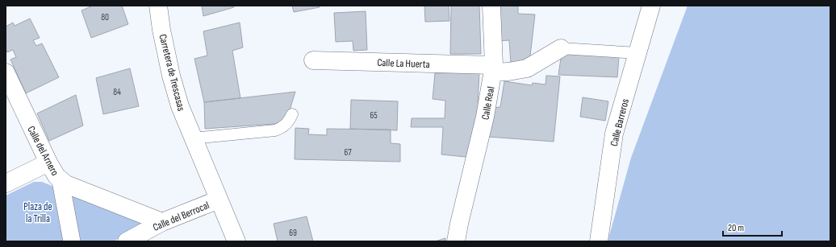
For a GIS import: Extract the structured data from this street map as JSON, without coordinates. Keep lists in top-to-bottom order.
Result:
{
  "streets": {
    "street": [
      "Calle La Huerta",
      "Carretera de Trescasas",
      "Calle Real",
      "Calle Barreros",
      "Calle del Arnero",
      "Calle del Berrocal"
    ]
  },
  "crossings": [
    ["Calle La Huerta", "Calle Real"],
    ["Carretera de Trescasas", "Calle del Berrocal"],
    ["Calle del Arnero", "Calle del Berrocal"]
  ],
  "parks": ["Plaza de la Trilla"],
  "house_numbers": [
    "80",
    "84",
    "65",
    "67",
    "69"
  ],
  "scale_bar": "20 m"
}
